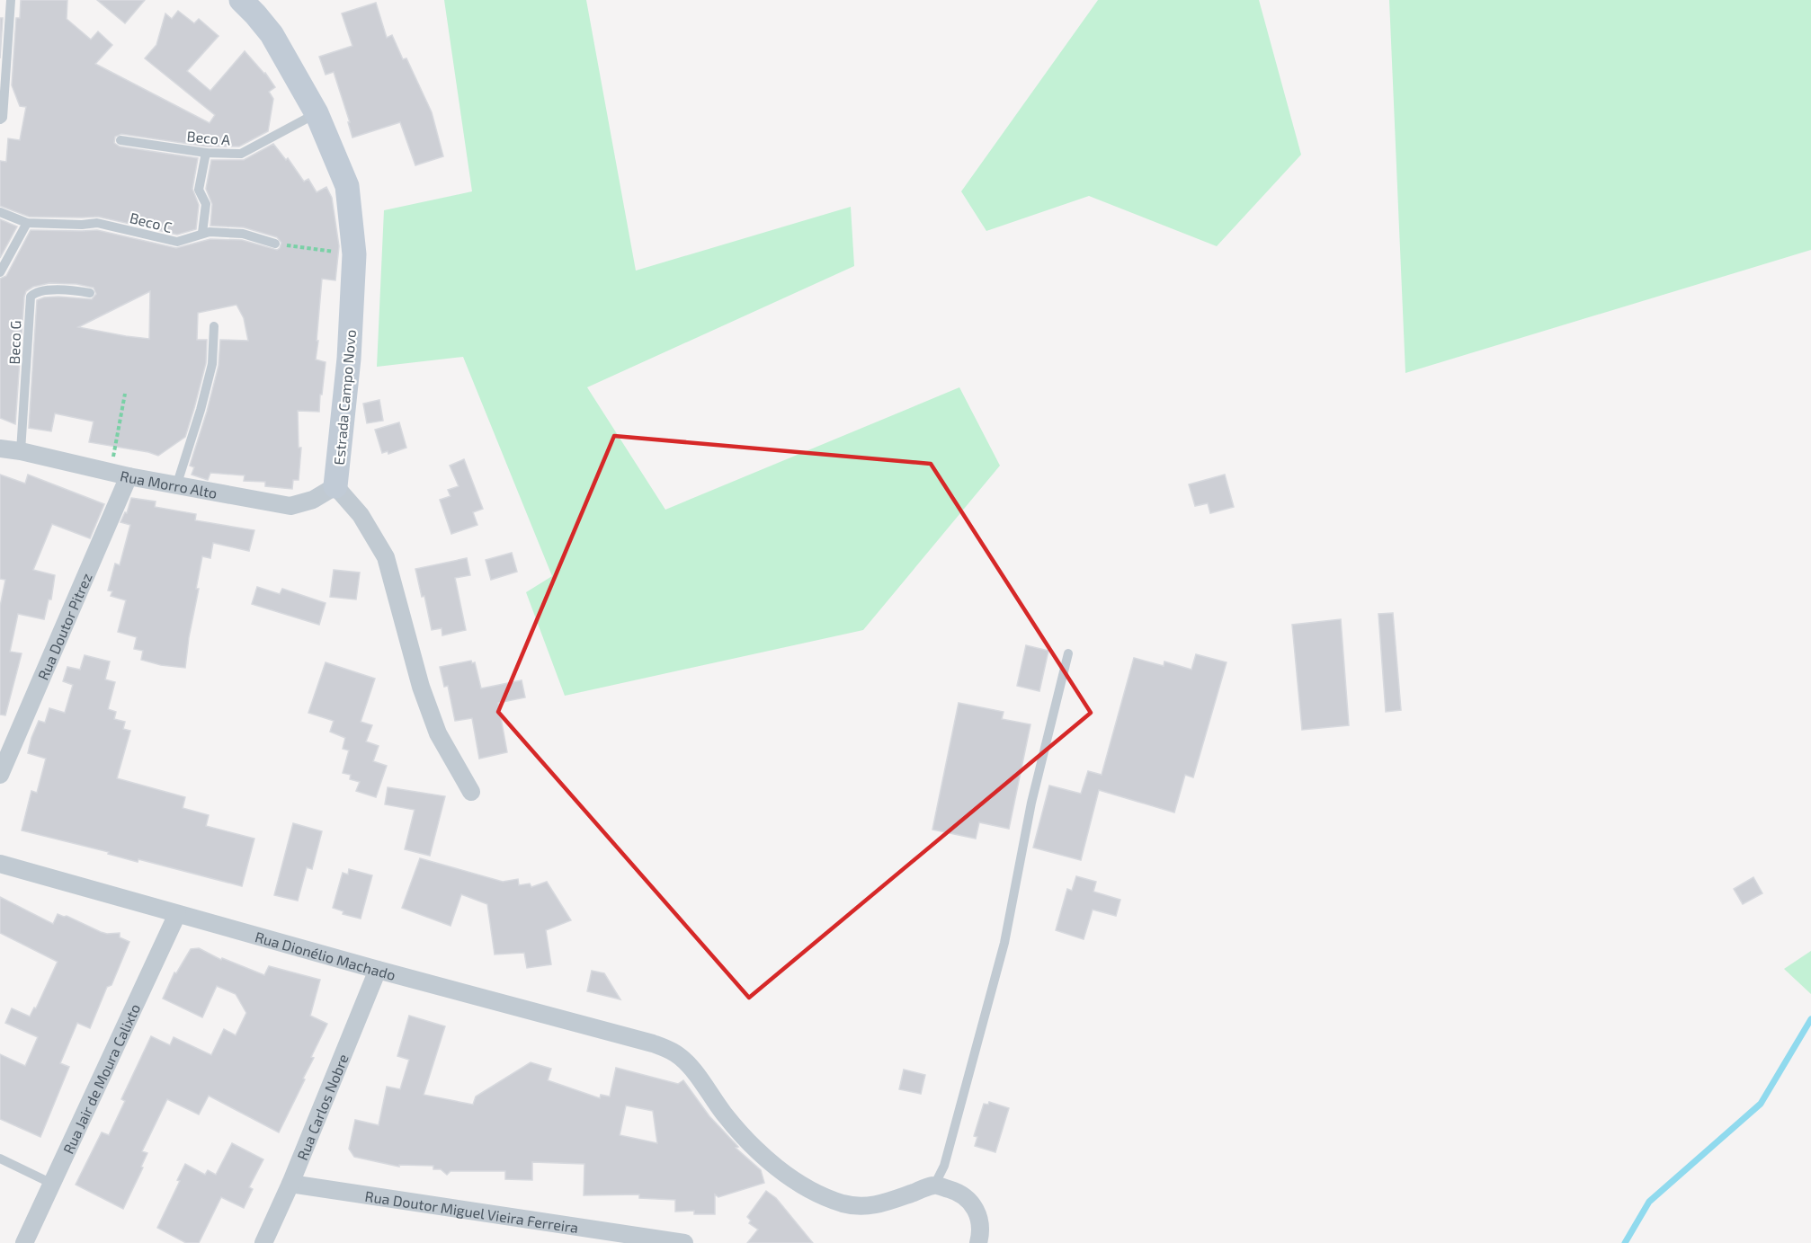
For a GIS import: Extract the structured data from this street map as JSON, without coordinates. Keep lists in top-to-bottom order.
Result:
{
  "streets": {
    "street": [
      "Estrada Campo Novo",
      "Rua Morro Alto",
      "Rua Doutor Pitrez",
      "Rua Dionélio Machado",
      "Rua Jair de Moura Calixto",
      "Rua Carlos Nobre",
      "Rua Doutor Miguel Vieira Ferreira"
    ],
    "lane": ["Beco A", "Beco C", "Beco G"]
  },
  "crossings": [
    ["Beco A", "Estrada Campo Novo"],
    ["Beco G", "Rua Morro Alto"],
    ["Estrada Campo Novo", "Rua Morro Alto"],
    ["Rua Morro Alto", "Rua Doutor Pitrez"],
    ["Rua Dionélio Machado", "Rua Jair de Moura Calixto"],
    ["Rua Dionélio Machado", "Rua Carlos Nobre"],
    ["Rua Carlos Nobre", "Rua Doutor Miguel Vieira Ferreira"]
  ]
}
